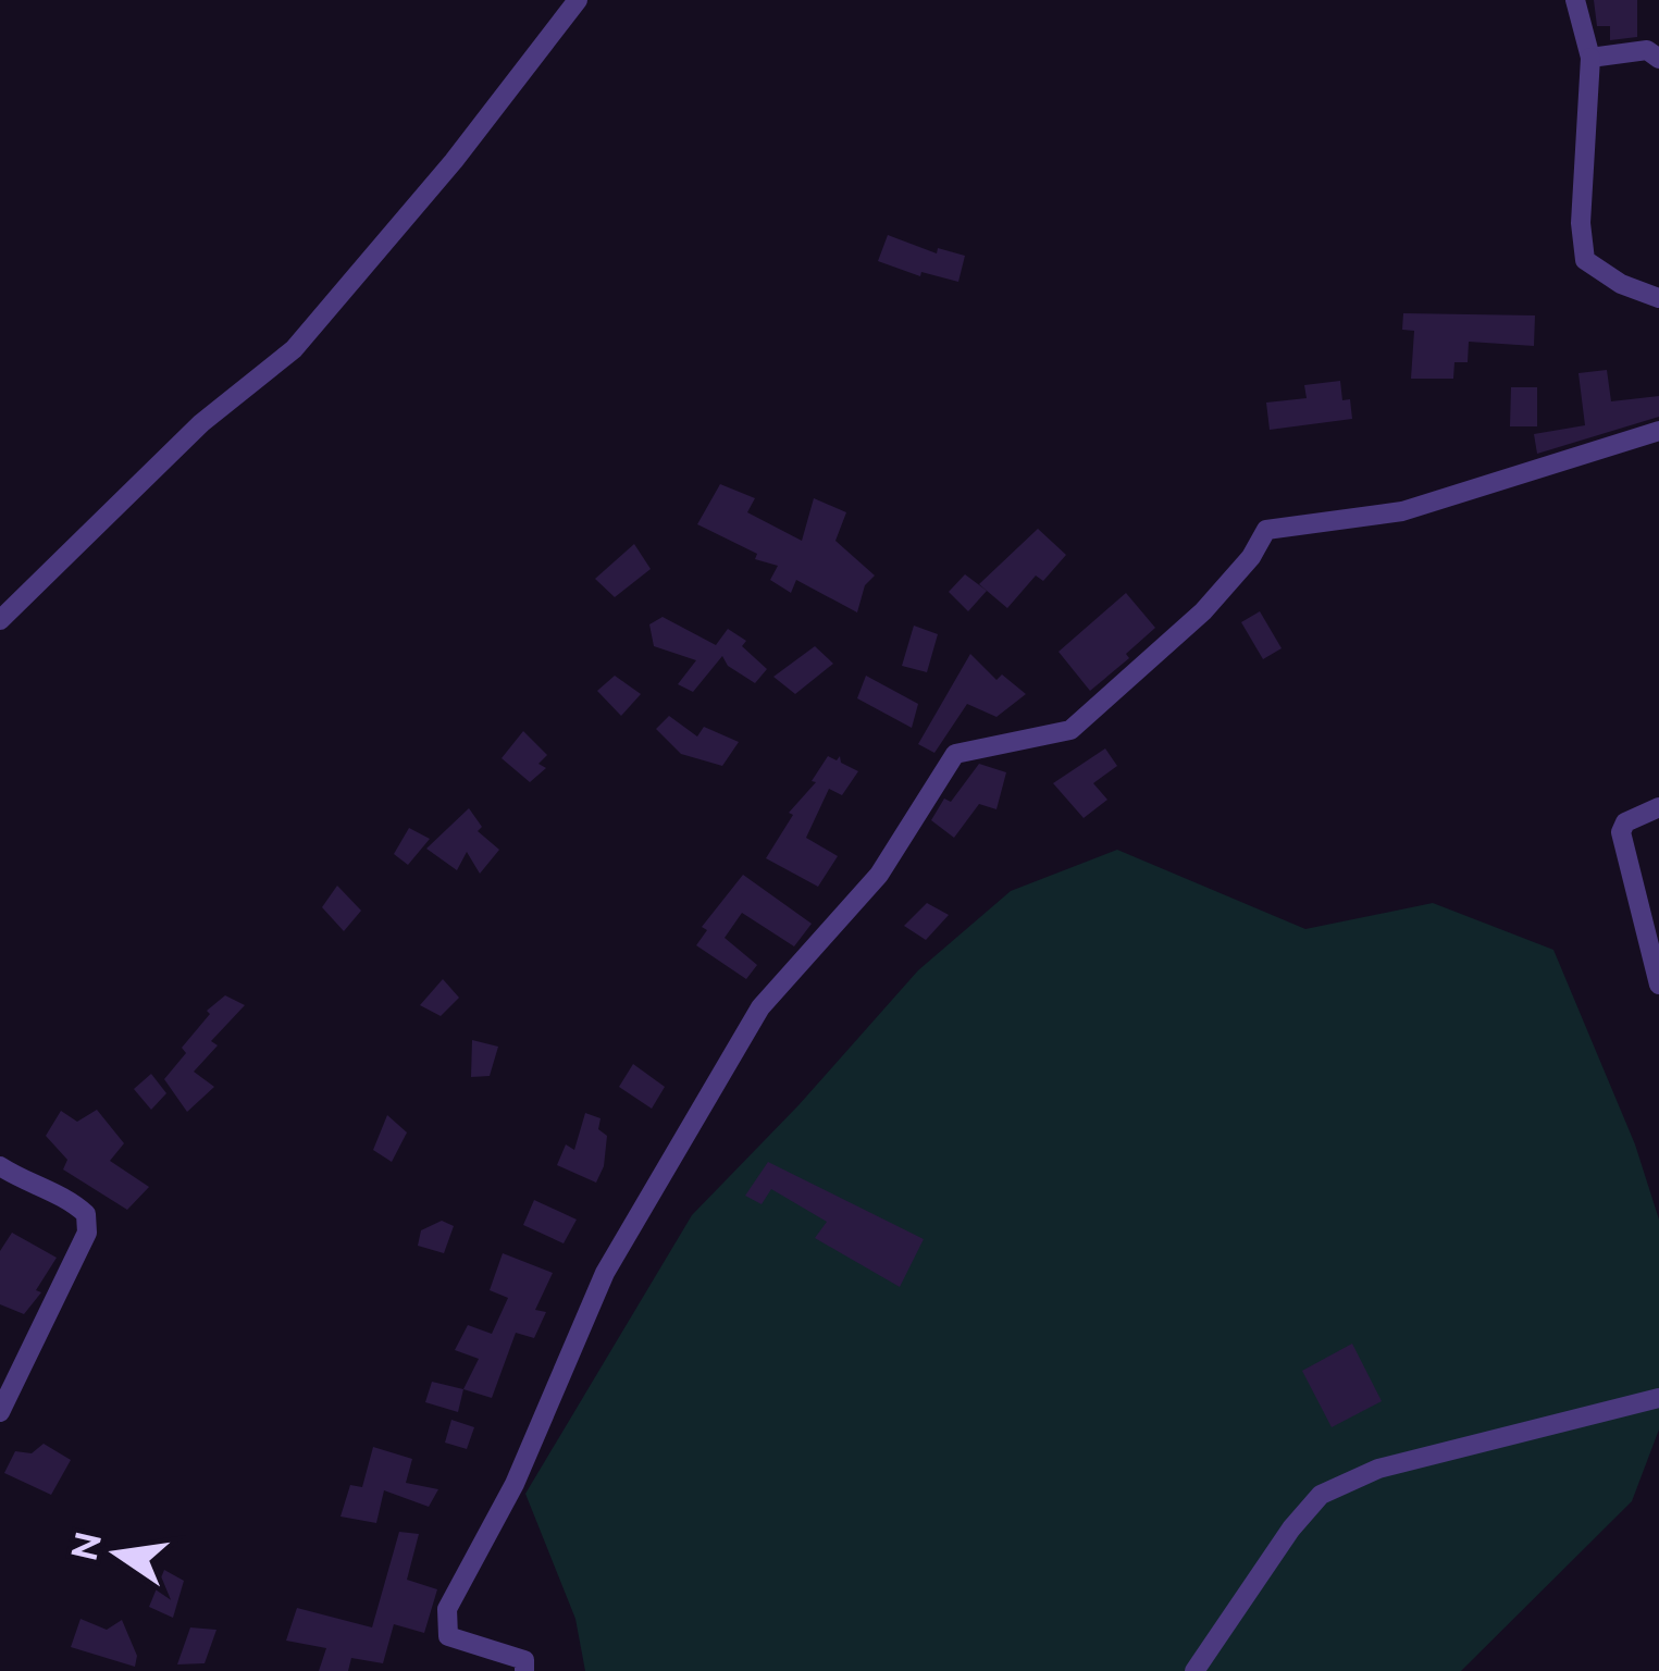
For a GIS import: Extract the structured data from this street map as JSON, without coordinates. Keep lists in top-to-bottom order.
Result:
{
  "north": "left"
}
